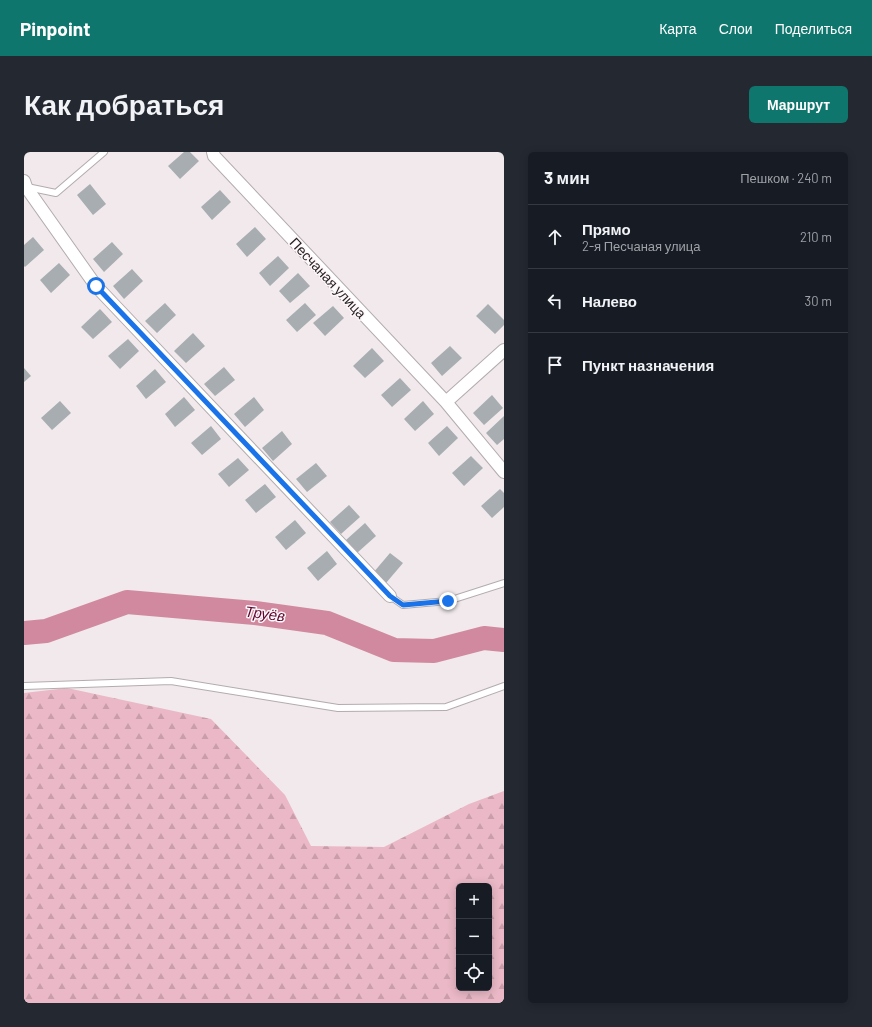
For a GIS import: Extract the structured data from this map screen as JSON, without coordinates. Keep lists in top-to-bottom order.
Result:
{
  "streets": {
    "street": ["Песчаная улица"]
  },
  "water": ["Труёв"],
  "page": {
    "header": "Pinpoint",
    "nav": ["Карта", "Слои", "Поделиться"],
    "buttons": "Маршрут",
    "title": "Как добраться",
    "heading": ["3 мин", "Пешком · 240 m"],
    "list": [
      ["Прямо", "2-я Песчаная улица", "210 m"],
      ["Налево", "30 m"],
      "Пункт назначения"
    ],
    "map_buttons": ["+", "−"]
  }
}
